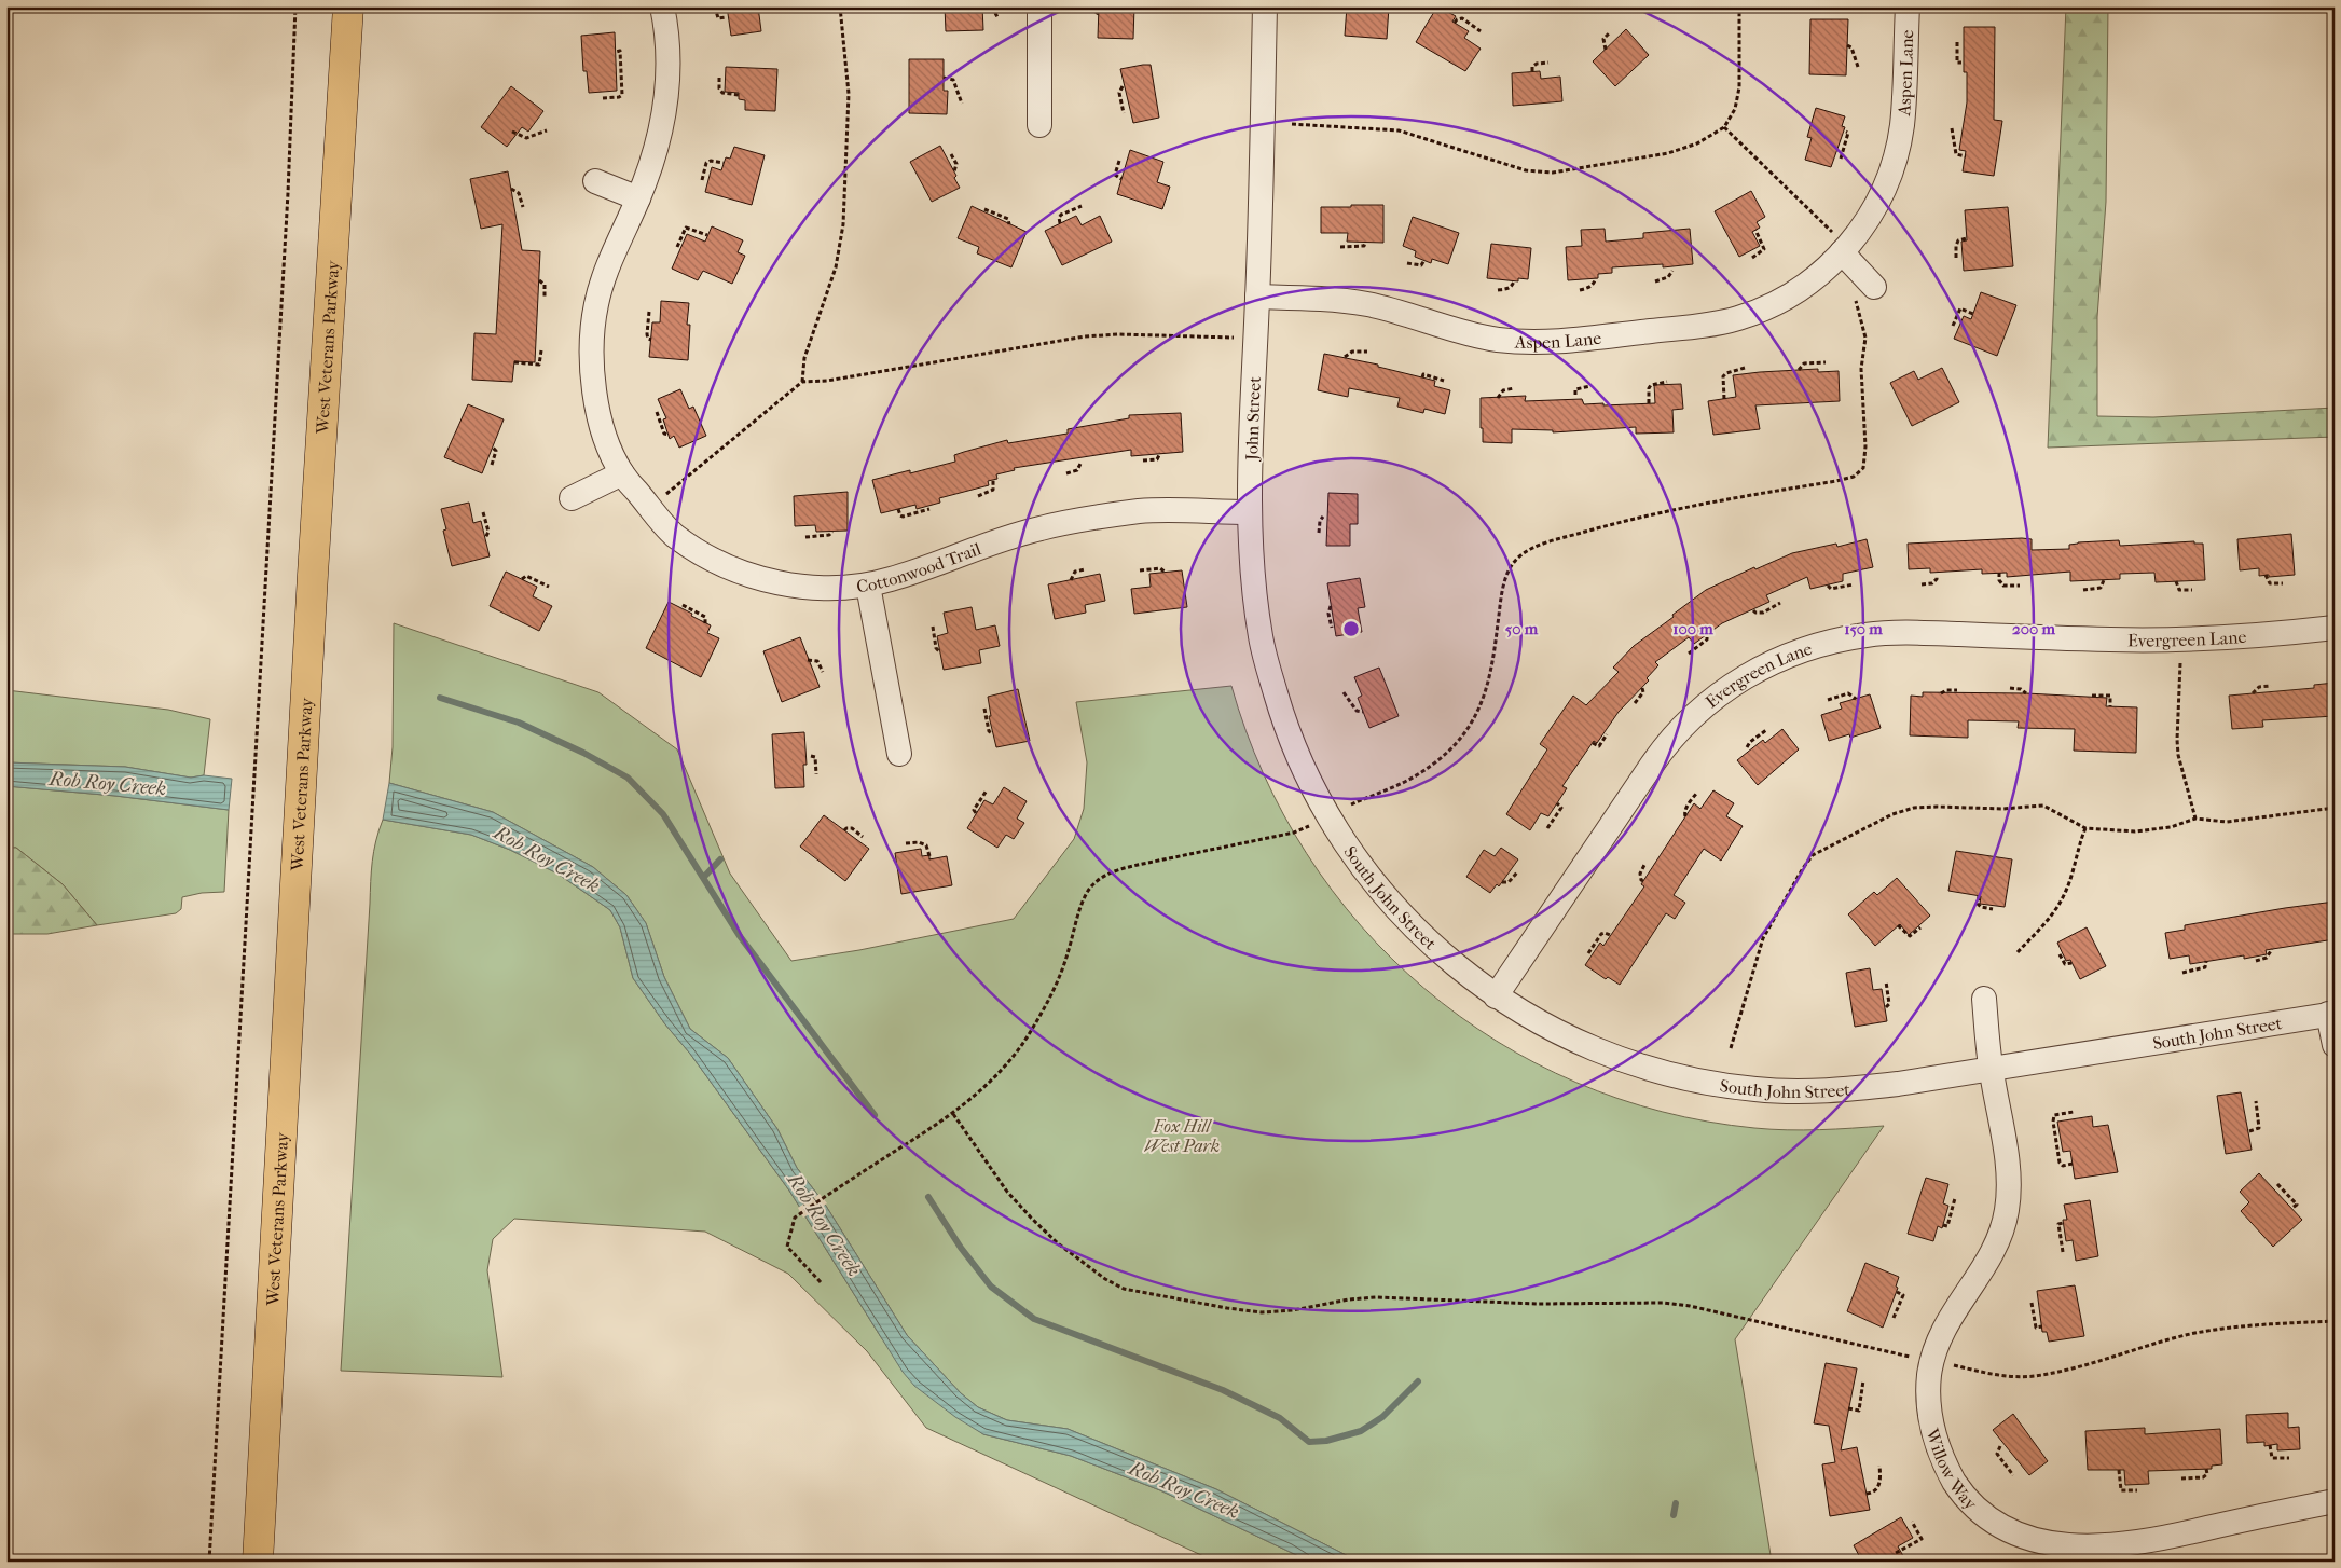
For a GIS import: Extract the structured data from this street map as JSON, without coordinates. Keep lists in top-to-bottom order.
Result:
{
  "streets": {
    "main road": ["West Veterans Parkway"],
    "street": [
      "Aspen Lane",
      "John Street",
      "Cottonwood Trail",
      "Evergreen Lane",
      "South John Street",
      "Willow Way"
    ]
  },
  "crossings": [
    ["Aspen Lane", "John Street"],
    ["John Street", "Cottonwood Trail"],
    ["John Street", "South John Street"],
    ["Evergreen Lane", "South John Street"],
    ["South John Street", "Willow Way"]
  ],
  "water": ["Rob Roy Creek"],
  "parks": ["Fox Hill West Park"],
  "rings": [
    "50 m",
    "100 m",
    "150 m",
    "200 m"
  ]
}
